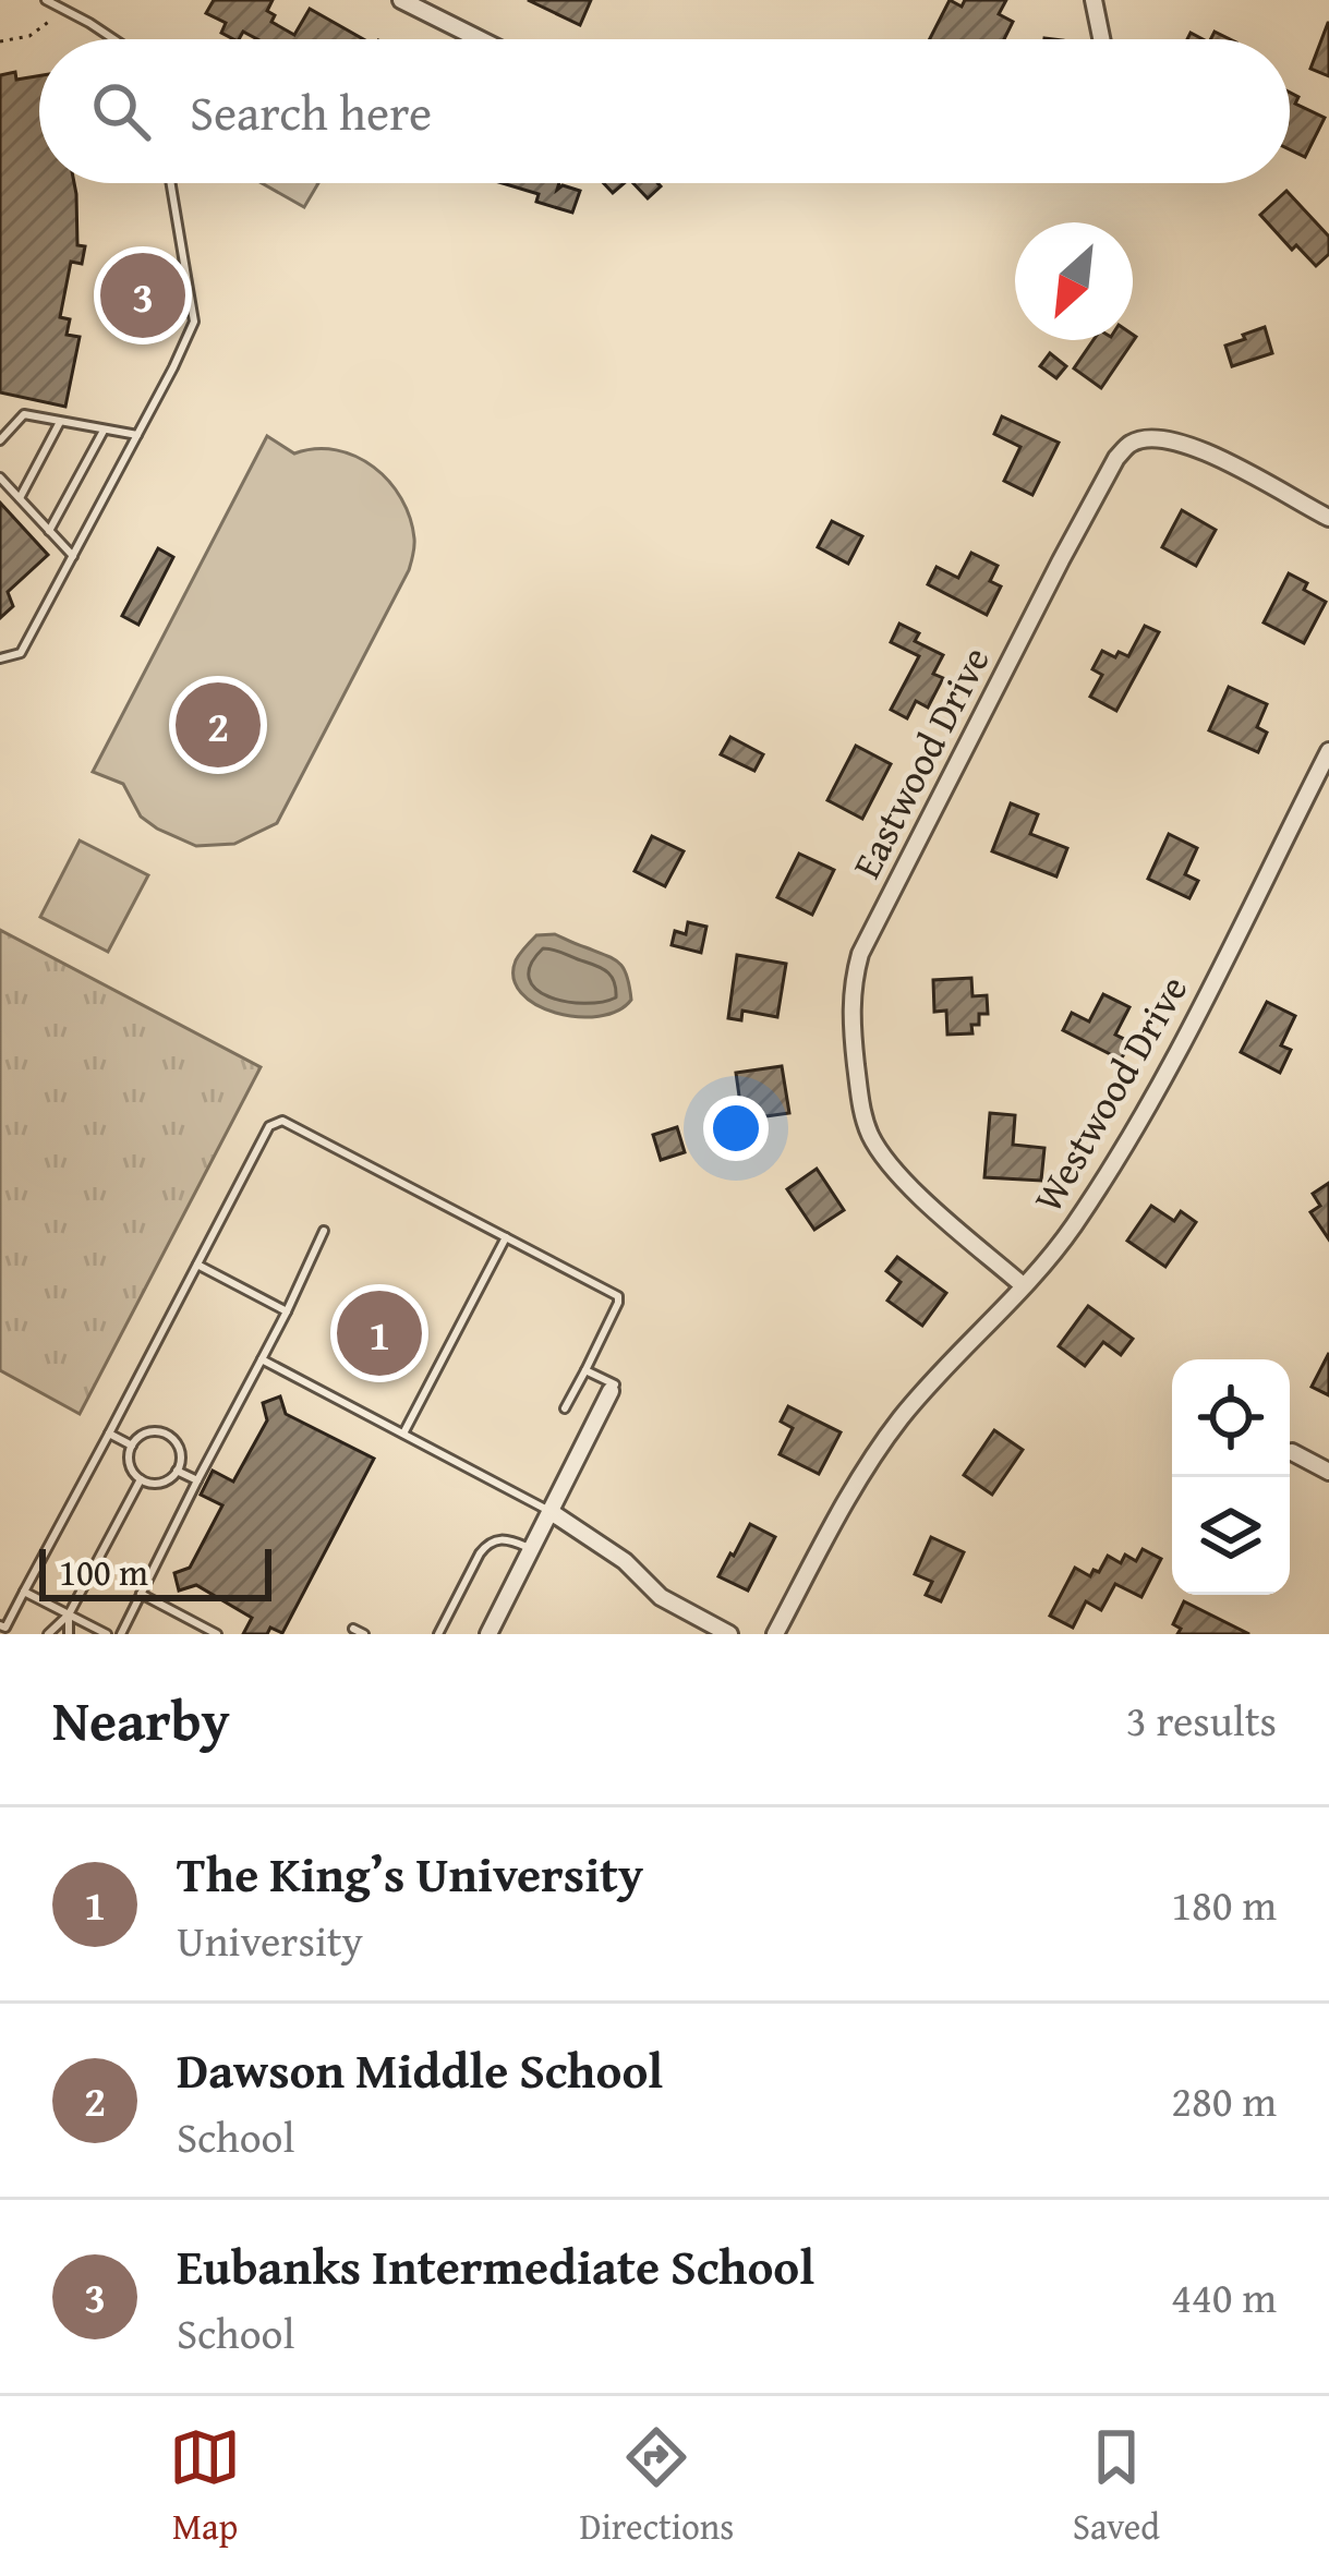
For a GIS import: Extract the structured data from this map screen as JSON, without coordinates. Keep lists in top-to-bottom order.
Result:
{
  "streets": {
    "street": ["Eastwood Drive", "Westwood Drive"]
  },
  "crossings": [
    ["Eastwood Drive", "Westwood Drive"]
  ],
  "scale_bar": "100 m",
  "north": "bottom left",
  "page": {
    "search": "Search here",
    "pins": ["3", "2", "1"],
    "scale": "100 m",
    "heading": ["Nearby", "3 results"],
    "list": [
      {
        "mark": "1",
        "name": "The King’s University",
        "note": "University",
        "value": "180 m"
      },
      {
        "mark": "2",
        "name": "Dawson Middle School",
        "note": "School",
        "value": "280 m"
      },
      {
        "mark": "3",
        "name": "Eubanks Intermediate School",
        "note": "School",
        "value": "440 m"
      }
    ],
    "nav": ["Map", "Directions", "Saved"]
  }
}
